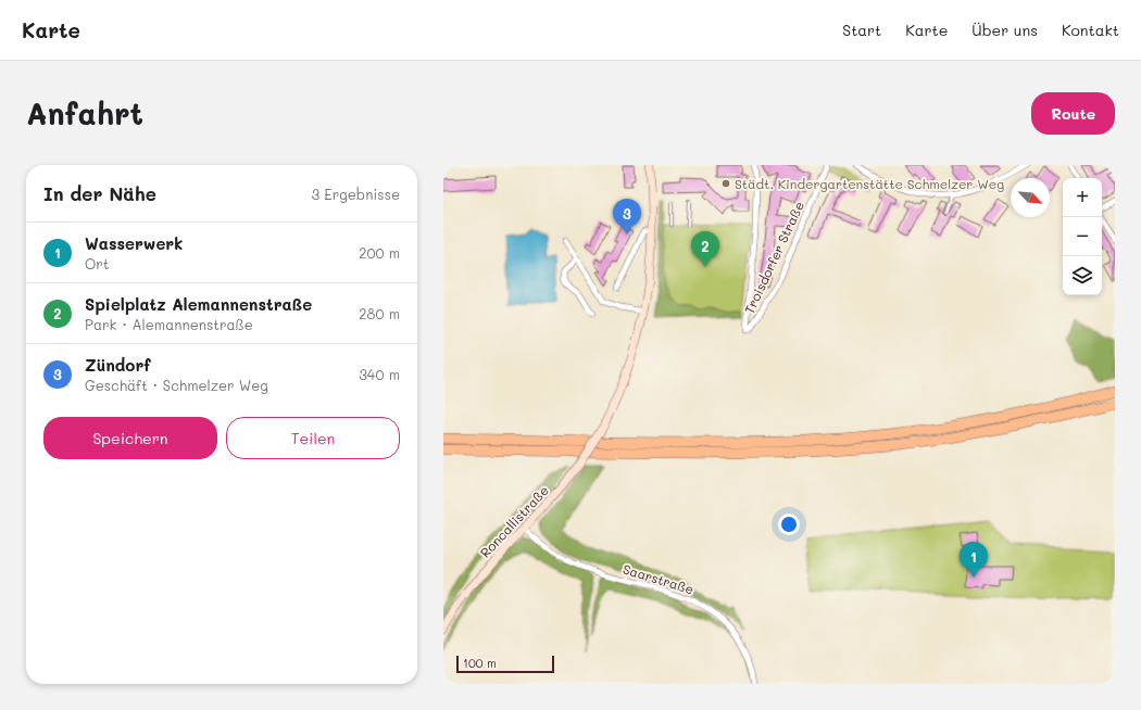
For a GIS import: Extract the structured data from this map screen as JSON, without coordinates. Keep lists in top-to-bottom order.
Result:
{
  "streets": {
    "street": ["Troisdorfer Straße", "Roncallistraße", "Saarstraße"]
  },
  "crossings": [
    ["Roncallistraße", "Saarstraße"]
  ],
  "places": ["Städt. Kindergartenstätte Schmelzer Weg"],
  "scale_bar": "100 m",
  "north": "bottom right",
  "page": {
    "header": "Karte",
    "nav": [
      "Start",
      "Karte",
      "Über uns",
      "Kontakt"
    ],
    "buttons": [
      "Route",
      ["Speichern", "Teilen"]
    ],
    "title": "Anfahrt",
    "heading": ["In der Nähe", "3 Ergebnisse"],
    "map_buttons": ["+", "−"],
    "pins": ["3", "2", "1"],
    "list": [
      {
        "mark": "1",
        "name": "Wasserwerk",
        "note": "Ort",
        "value": "200 m"
      },
      {
        "mark": "2",
        "name": "Spielplatz Alemannenstraße",
        "note": "Park · Alemannenstraße",
        "value": "280 m"
      },
      {
        "mark": "3",
        "name": "Zündorf",
        "note": "Geschäft · Schmelzer Weg",
        "value": "340 m"
      }
    ],
    "scale": "100 m"
  }
}
